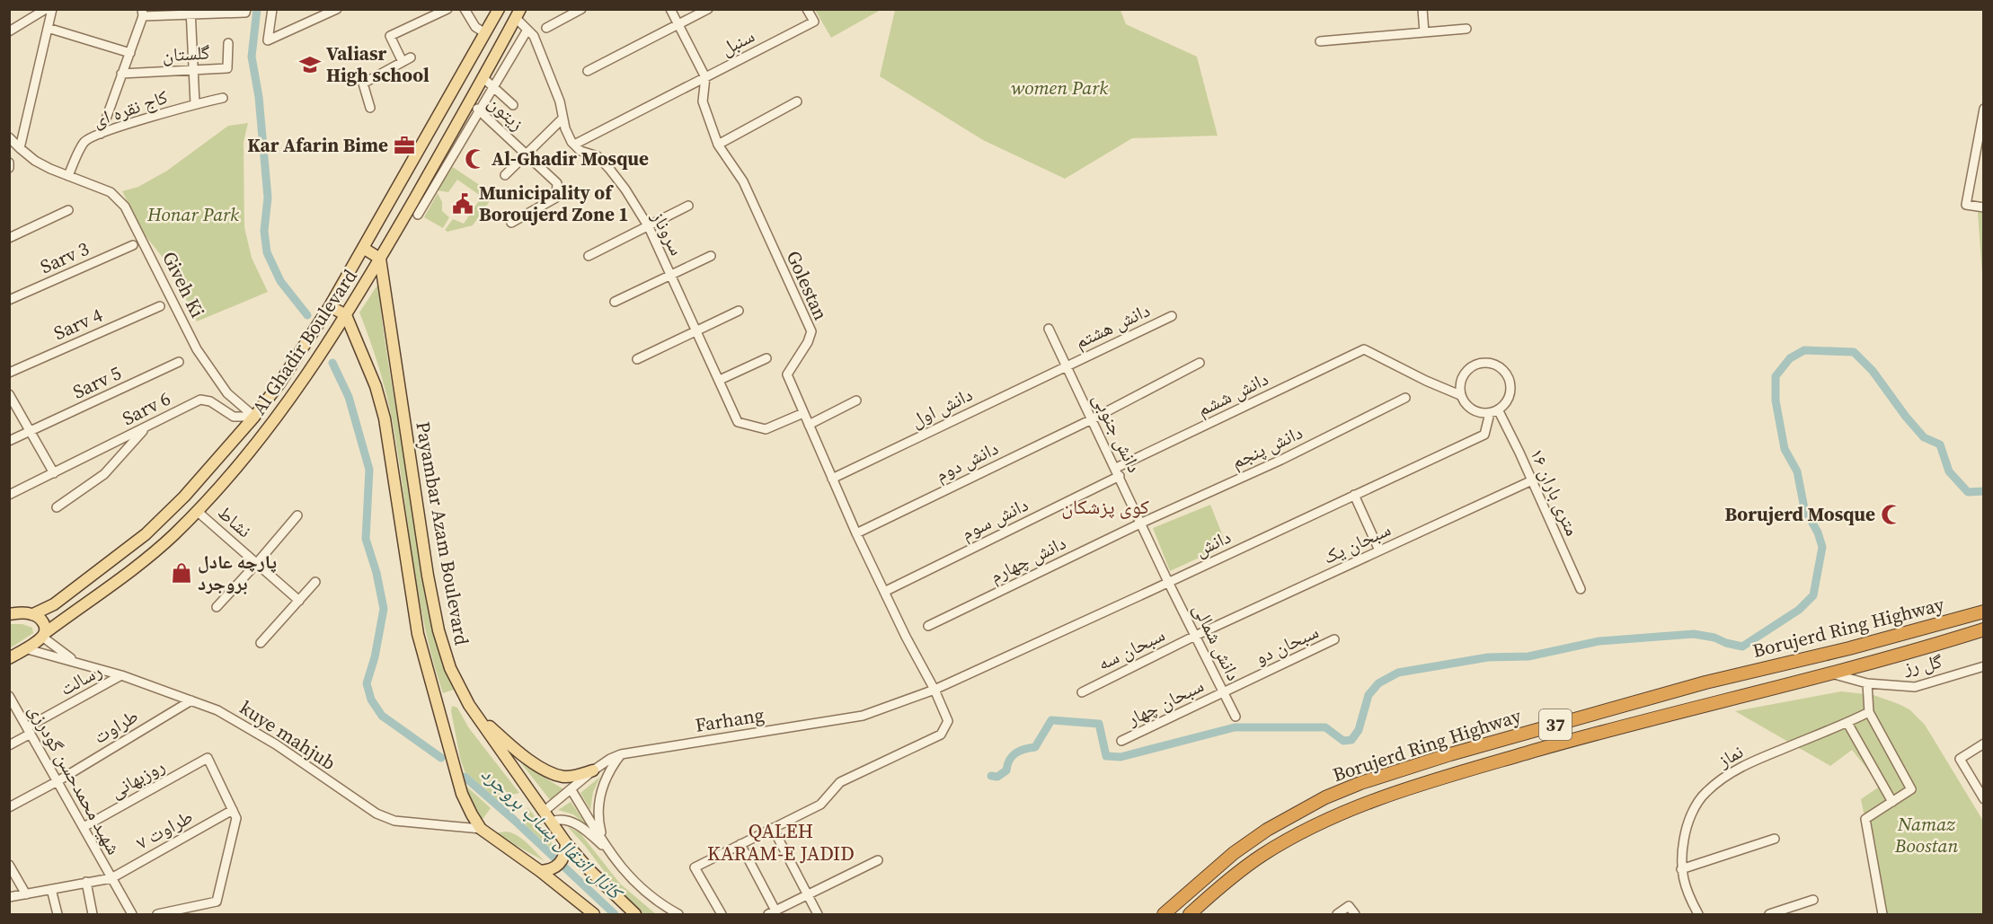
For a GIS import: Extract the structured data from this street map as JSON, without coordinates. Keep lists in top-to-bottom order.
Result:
{
  "streets": {
    "highway": ["Borujerd Ring Highway", "37"],
    "main road": ["Al Ghadir Boulevard", "Payambar Azam Boulevard"],
    "street": [
      "سنبل",
      "گلستان",
      "کاج نقره ای",
      "زیتون",
      "سروناز",
      "Sarv 3",
      "Giveh Ki",
      "Golestan",
      "Sarv 4",
      "دانش هشتم",
      "Sarv 5",
      "دانش ششم",
      "دانش اول",
      "Sarv 6",
      "دانش جنوبی",
      "دانش پنجم",
      "دانش دوم",
      "۱۶ متری باران",
      "دانش سوم",
      "نشاط",
      "دانش",
      "سبحان یک",
      "دانش چهارم",
      "دانش شمالی",
      "سبحان دو",
      "سبحان سه",
      "گل رز",
      "رسالت",
      "سبحان چهار",
      "Farhang",
      "طراوت",
      "kuye mahjub",
      "نماز",
      "روزبهانی",
      "شهید محمدحسن گودرزی",
      "طراوت ۷"
    ]
  },
  "crossings": [
    ["سنبل", "سروناز"],
    ["سنبل", "Golestan"],
    ["کاج نقره ای", "Giveh Ki"],
    ["زیتون", "Al Ghadir Boulevard"],
    ["سروناز", "Golestan"],
    ["Giveh Ki", "Al Ghadir Boulevard"],
    ["Giveh Ki", "Sarv 6"],
    ["Golestan", "دانش اول"],
    ["Golestan", "دانش دوم"],
    ["Golestan", "دانش سوم"],
    ["Golestan", "دانش"],
    ["Golestan", "Farhang"],
    ["دانش هشتم", "دانش اول"],
    ["دانش هشتم", "دانش جنوبی"],
    ["Al Ghadir Boulevard", "Sarv 6"],
    ["Al Ghadir Boulevard", "نشاط"],
    ["Al Ghadir Boulevard", "Payambar Azam Boulevard"],
    ["Al Ghadir Boulevard", "kuye mahjub"],
    ["دانش ششم", "دانش جنوبی"],
    ["دانش ششم", "۱۶ متری باران"],
    ["دانش ششم", "دانش سوم"],
    ["دانش ششم", "دانش"],
    ["دانش اول", "دانش جنوبی"],
    ["دانش جنوبی", "دانش پنجم"],
    ["دانش جنوبی", "دانش دوم"],
    ["دانش جنوبی", "دانش سوم"],
    ["دانش جنوبی", "دانش"],
    ["دانش جنوبی", "دانش چهارم"],
    ["دانش جنوبی", "دانش شمالی"],
    ["دانش پنجم", "دانش چهارم"],
    ["۱۶ متری باران", "دانش"],
    ["۱۶ متری باران", "سبحان یک"],
    ["Payambar Azam Boulevard", "Farhang"],
    ["Payambar Azam Boulevard", "kuye mahjub"],
    ["دانش", "دانش شمالی"],
    ["دانش", "Farhang"],
    ["سبحان یک", "دانش شمالی"],
    ["سبحان یک", "سبحان سه"],
    ["Borujerd Ring Highway", "گل رز"],
    ["دانش شمالی", "سبحان دو"],
    ["دانش شمالی", "سبحان سه"],
    ["دانش شمالی", "سبحان چهار"],
    ["سبحان دو", "سبحان چهار"],
    ["رسالت", "kuye mahjub"],
    ["رسالت", "شهید محمدحسن گودرزی"],
    ["طراوت", "kuye mahjub"],
    ["طراوت", "شهید محمدحسن گودرزی"],
    ["روزبهانی", "شهید محمدحسن گودرزی"],
    ["روزبهانی", "طراوت ۷"],
    ["شهید محمدحسن گودرزی", "طراوت ۷"]
  ],
  "districts": ["کوی پزشکان", "QALEH KARAM-E JADID"],
  "water": ["کانال انتقال پساب بروجرد"],
  "parks": ["women Park", "Honar Park", "Namaz Boostan"],
  "places": {
    "school or university": ["Valiasr High school"],
    "office": ["Kar Afarin Bime"],
    "mosque": ["Al-Ghadir Mosque", "Borujerd Mosque"],
    "public building": ["Municipality of Boroujerd Zone 1"],
    "shop": ["پارچه عادل بروجرد"]
  }
}
